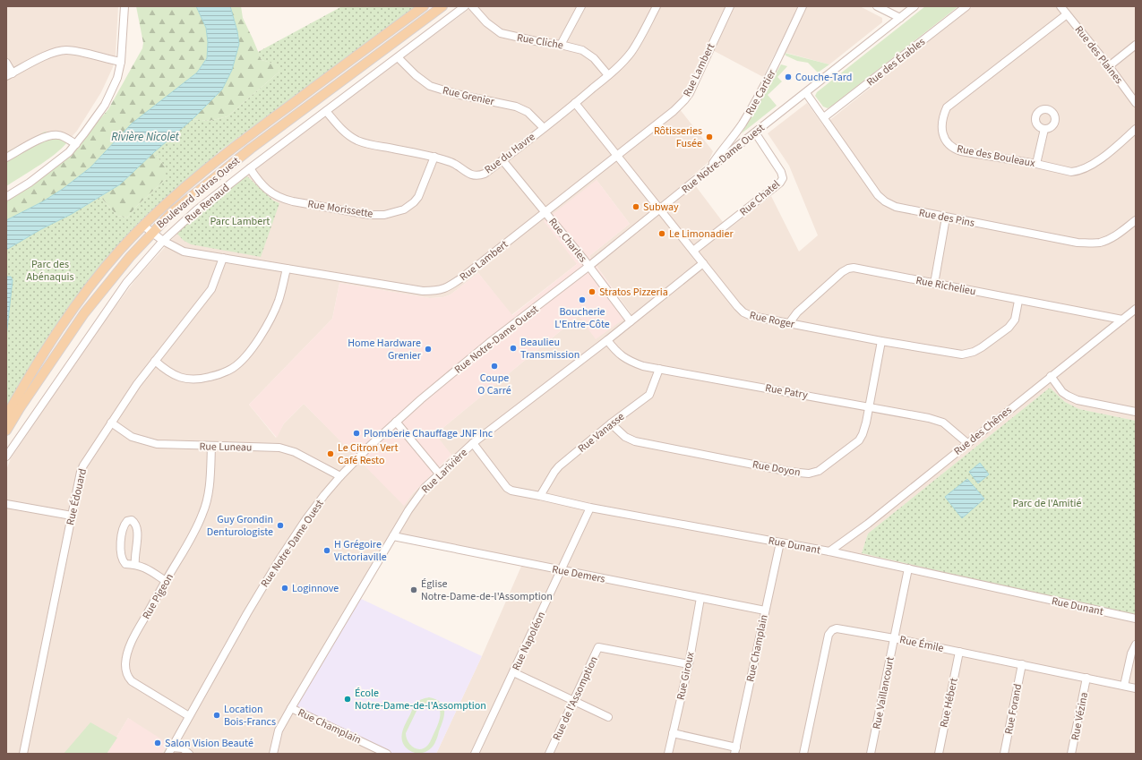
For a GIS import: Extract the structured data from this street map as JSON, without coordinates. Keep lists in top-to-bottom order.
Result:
{
  "streets": {
    "main road": ["Boulevard Jutras Ouest"],
    "street": [
      "Rue Cliche",
      "Rue des Plaines",
      "Rue des Érables",
      "Rue Lambert",
      "Rue Cartier",
      "Rue Grenier",
      "Rue du Havre",
      "Rue des Bouleaux",
      "Rue Notre-Dame Ouest",
      "Rue Chatel",
      "Rue Renaud",
      "Rue Morissette",
      "Rue des Pins",
      "Rue Charles",
      "Rue Richelieu",
      "Rue Roger",
      "Rue Patry",
      "Rue des Chênes",
      "Rue Vanasse",
      "Rue Luneau",
      "Rue Doyon",
      "Rue Larivière",
      "Rue Édouard",
      "Rue Dunant",
      "Rue Demers",
      "Rue Pigeon",
      "Rue Napoléon",
      "Rue Émile",
      "Rue Champlain",
      "Rue Giroux",
      "Rue Vaillancourt",
      "Rue de l'Assomption",
      "Rue Hébert",
      "Rue Forand",
      "Rue Vézina"
    ]
  },
  "crossings": [
    ["Rue Cliche", "Rue du Havre"],
    ["Rue des Plaines", "Rue des Bouleaux"],
    ["Rue des Érables", "Rue des Pins"],
    ["Rue Lambert", "Boulevard Jutras Ouest"],
    ["Rue Lambert", "Rue Renaud"],
    ["Rue Lambert", "Rue Charles"],
    ["Rue Lambert", "Rue Roger"],
    ["Rue Lambert", "Rue Édouard"],
    ["Rue Cartier", "Rue Notre-Dame Ouest"],
    ["Rue Grenier", "Rue du Havre"],
    ["Rue Grenier", "Rue Renaud"],
    ["Rue du Havre", "Rue Renaud"],
    ["Rue du Havre", "Rue Morissette"],
    ["Rue du Havre", "Rue Charles"],
    ["Rue du Havre", "Rue Roger"],
    ["Rue Notre-Dame Ouest", "Rue Chatel"],
    ["Rue Notre-Dame Ouest", "Rue des Pins"],
    ["Rue Notre-Dame Ouest", "Rue Charles"],
    ["Rue Notre-Dame Ouest", "Rue Roger"],
    ["Rue Notre-Dame Ouest", "Rue Luneau"],
    ["Rue Notre-Dame Ouest", "Rue Pigeon"],
    ["Rue Chatel", "Rue Roger"],
    ["Rue Renaud", "Rue Morissette"],
    ["Rue Charles", "Rue Larivière"],
    ["Rue Richelieu", "Rue Roger"],
    ["Rue Richelieu", "Rue des Chênes"],
    ["Rue Roger", "Rue Doyon"],
    ["Rue Roger", "Rue Larivière"],
    ["Rue Patry", "Rue des Chênes"],
    ["Rue Patry", "Rue Vanasse"],
    ["Rue Patry", "Rue Doyon"],
    ["Rue Patry", "Rue Larivière"],
    ["Rue des Chênes", "Rue Dunant"],
    ["Rue Vanasse", "Rue Doyon"],
    ["Rue Vanasse", "Rue Dunant"],
    ["Rue Luneau", "Rue Édouard"],
    ["Rue Luneau", "Rue Pigeon"],
    ["Rue Larivière", "Rue Dunant"],
    ["Rue Larivière", "Rue Demers"],
    ["Rue Larivière", "Rue Champlain"],
    ["Rue Dunant", "Rue Napoléon"],
    ["Rue Dunant", "Rue Champlain"],
    ["Rue Dunant", "Rue Vaillancourt"],
    ["Rue Demers", "Rue Napoléon"],
    ["Rue Demers", "Rue Champlain"],
    ["Rue Demers", "Rue Giroux"],
    ["Rue Émile", "Rue Vaillancourt"],
    ["Rue Émile", "Rue Hébert"],
    ["Rue Émile", "Rue Forand"],
    ["Rue Émile", "Rue Vézina"],
    ["Rue Giroux", "Rue de l'Assomption"]
  ],
  "water": ["Rivière Nicolet"],
  "parks": ["Parc Lambert", "Parc des Abénaquis", "Parc de l'Amitié"],
  "places": [
    "Couche-Tard",
    "Rôtisseries Fusée",
    "Subway",
    "Le Limonadier",
    "Stratos Pizzeria",
    "Boucherie L'Entre-Côte",
    "Beaulieu Transmission",
    "Home Hardware Grenier",
    "Coupe O Carré",
    "Plomberie Chauffage JNF Inc",
    "Le Citron Vert Café Resto",
    "Guy Grondin Denturologiste",
    "H Grégoire Victoriaville",
    "Loginnove",
    "Église Notre-Dame-de-l'Assomption",
    "École Notre-Dame-de-l'Assomption",
    "Location Bois-Francs",
    "Salon Vision Beauté"
  ]
}
